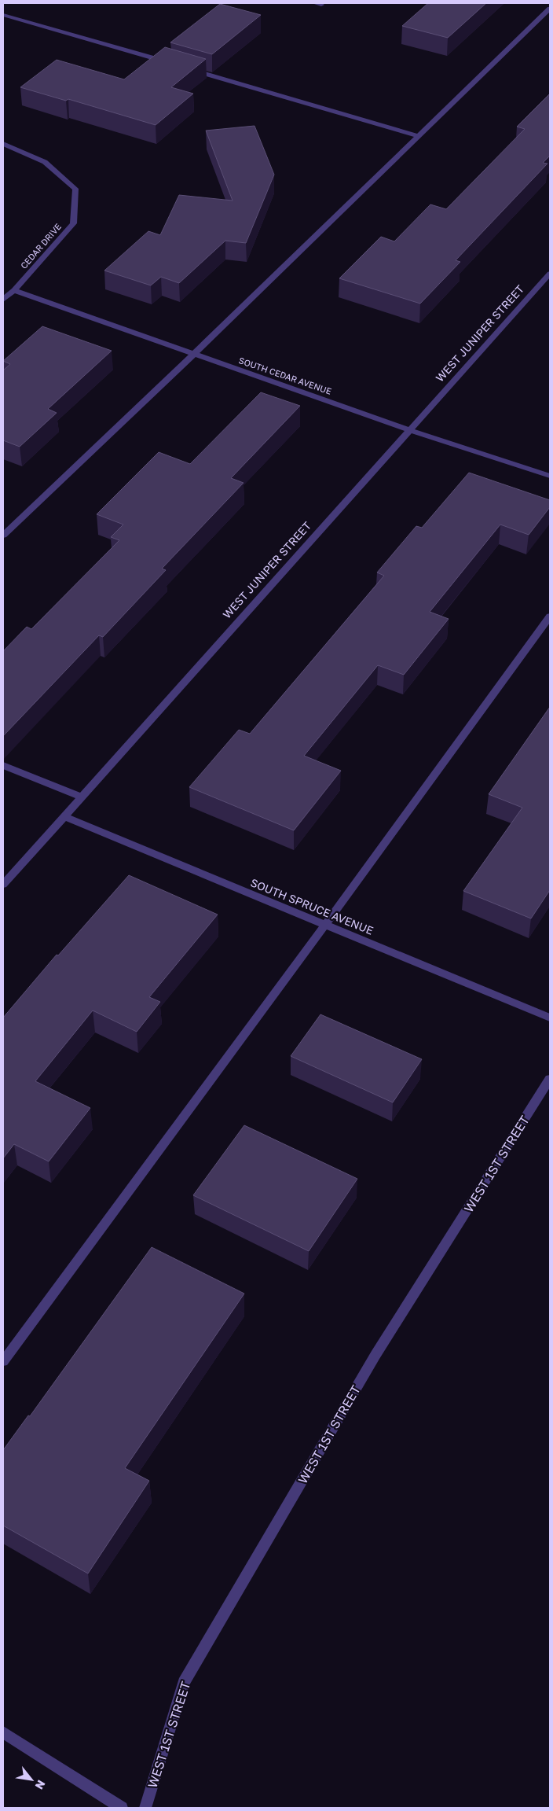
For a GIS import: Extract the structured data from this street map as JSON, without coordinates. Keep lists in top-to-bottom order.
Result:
{
  "streets": {
    "street": [
      "CEDAR DRIVE",
      "WEST JUNIPER STREET",
      "SOUTH CEDAR AVENUE",
      "SOUTH SPRUCE AVENUE",
      "WEST 1ST STREET"
    ]
  },
  "crossings": [
    ["CEDAR DRIVE", "SOUTH CEDAR AVENUE"],
    ["WEST JUNIPER STREET", "SOUTH CEDAR AVENUE"],
    ["WEST JUNIPER STREET", "SOUTH SPRUCE AVENUE"]
  ],
  "north": "bottom right"
}
